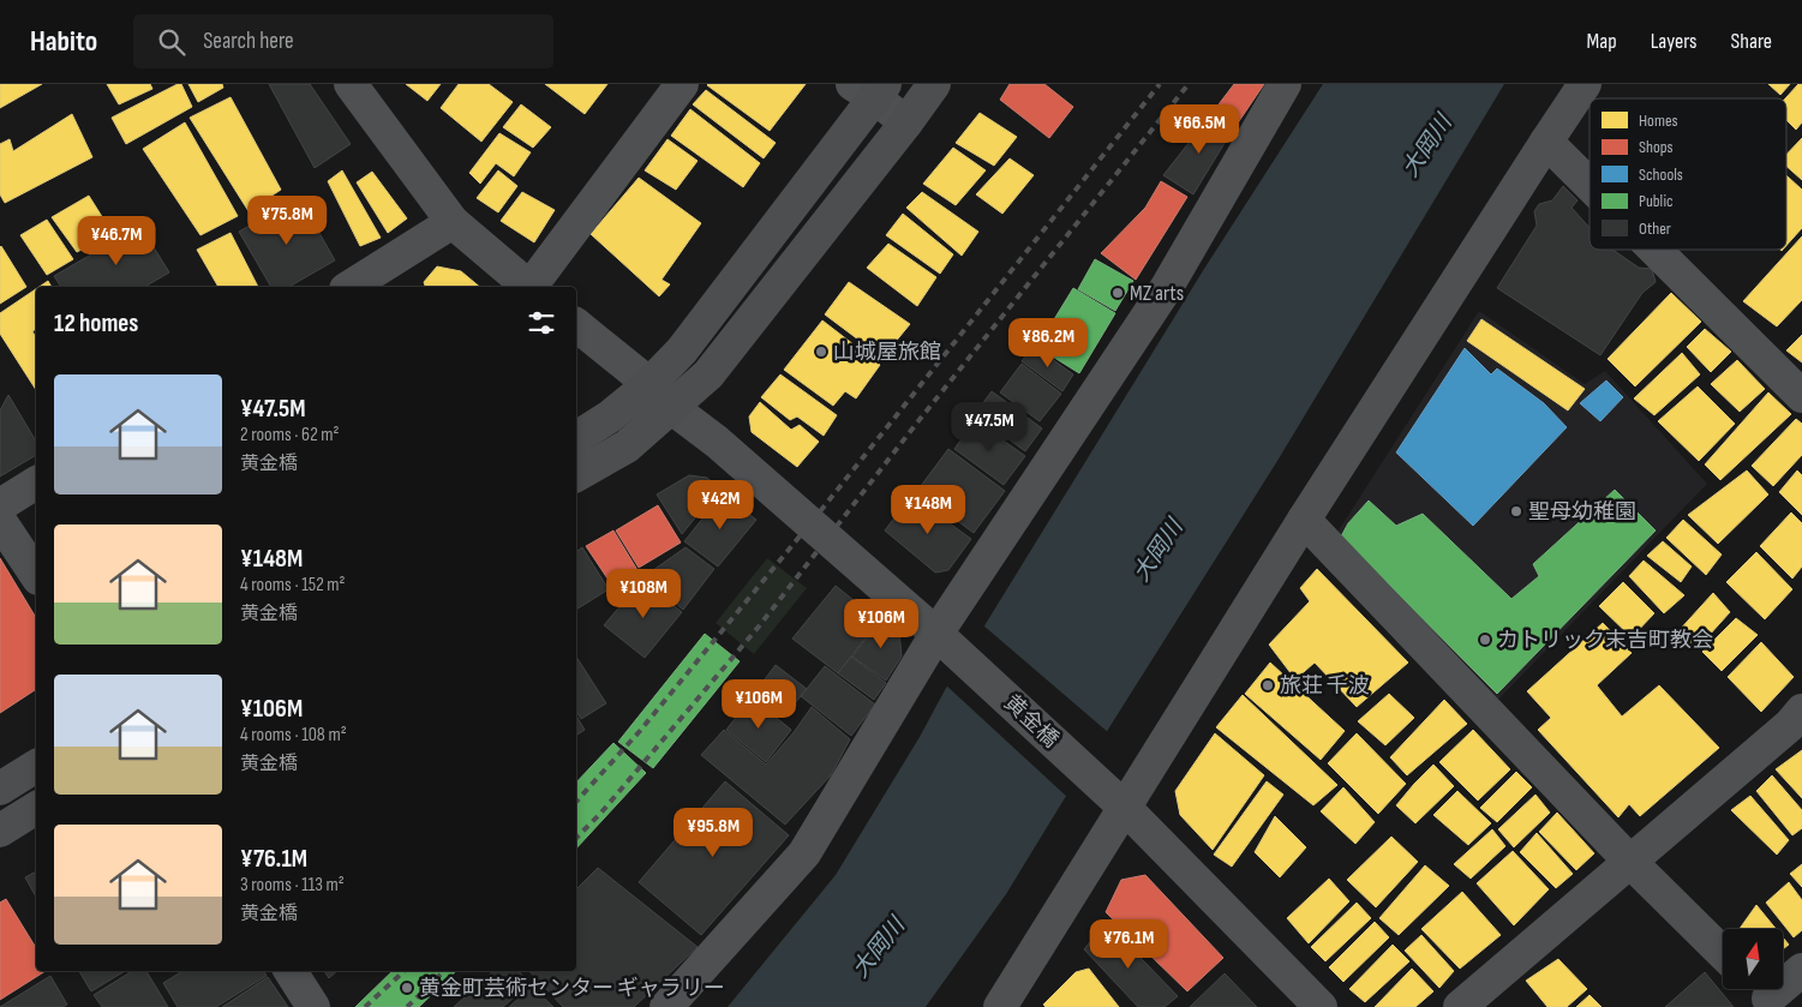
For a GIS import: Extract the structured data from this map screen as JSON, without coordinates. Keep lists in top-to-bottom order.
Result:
{
  "streets": {
    "street": ["黄金橋"]
  },
  "water": ["大岡川"],
  "places": [
    "MZ arts",
    "山城屋旅館",
    "聖母幼稚園",
    "カトリック末吉町教会",
    "旅荘 千波",
    "黄金町芸術センター ギャラリー"
  ],
  "legend": [
    "Homes",
    "Shops",
    "Schools",
    "Public",
    "Other"
  ],
  "north": "top",
  "page": {
    "header": "Habito",
    "search": "Search here",
    "nav": ["Map", "Layers", "Share"],
    "price": [
      "¥66.5M",
      "¥75.8M",
      "¥46.7M",
      "¥86.2M",
      "¥47.5M",
      "¥42M",
      "¥148M",
      "¥108M",
      "¥106M",
      "¥106M",
      "¥95.8M",
      "¥76.1M"
    ],
    "heading": "12 homes",
    "list": [
      {
        "name": "¥47.5M",
        "note": "2 rooms · 62 m² · 黄金橋"
      },
      {
        "name": "¥148M",
        "note": "4 rooms · 152 m² · 黄金橋"
      },
      {
        "name": "¥106M",
        "note": "4 rooms · 108 m² · 黄金橋"
      },
      {
        "name": "¥76.1M",
        "note": "3 rooms · 113 m² · 黄金橋"
      }
    ]
  }
}
